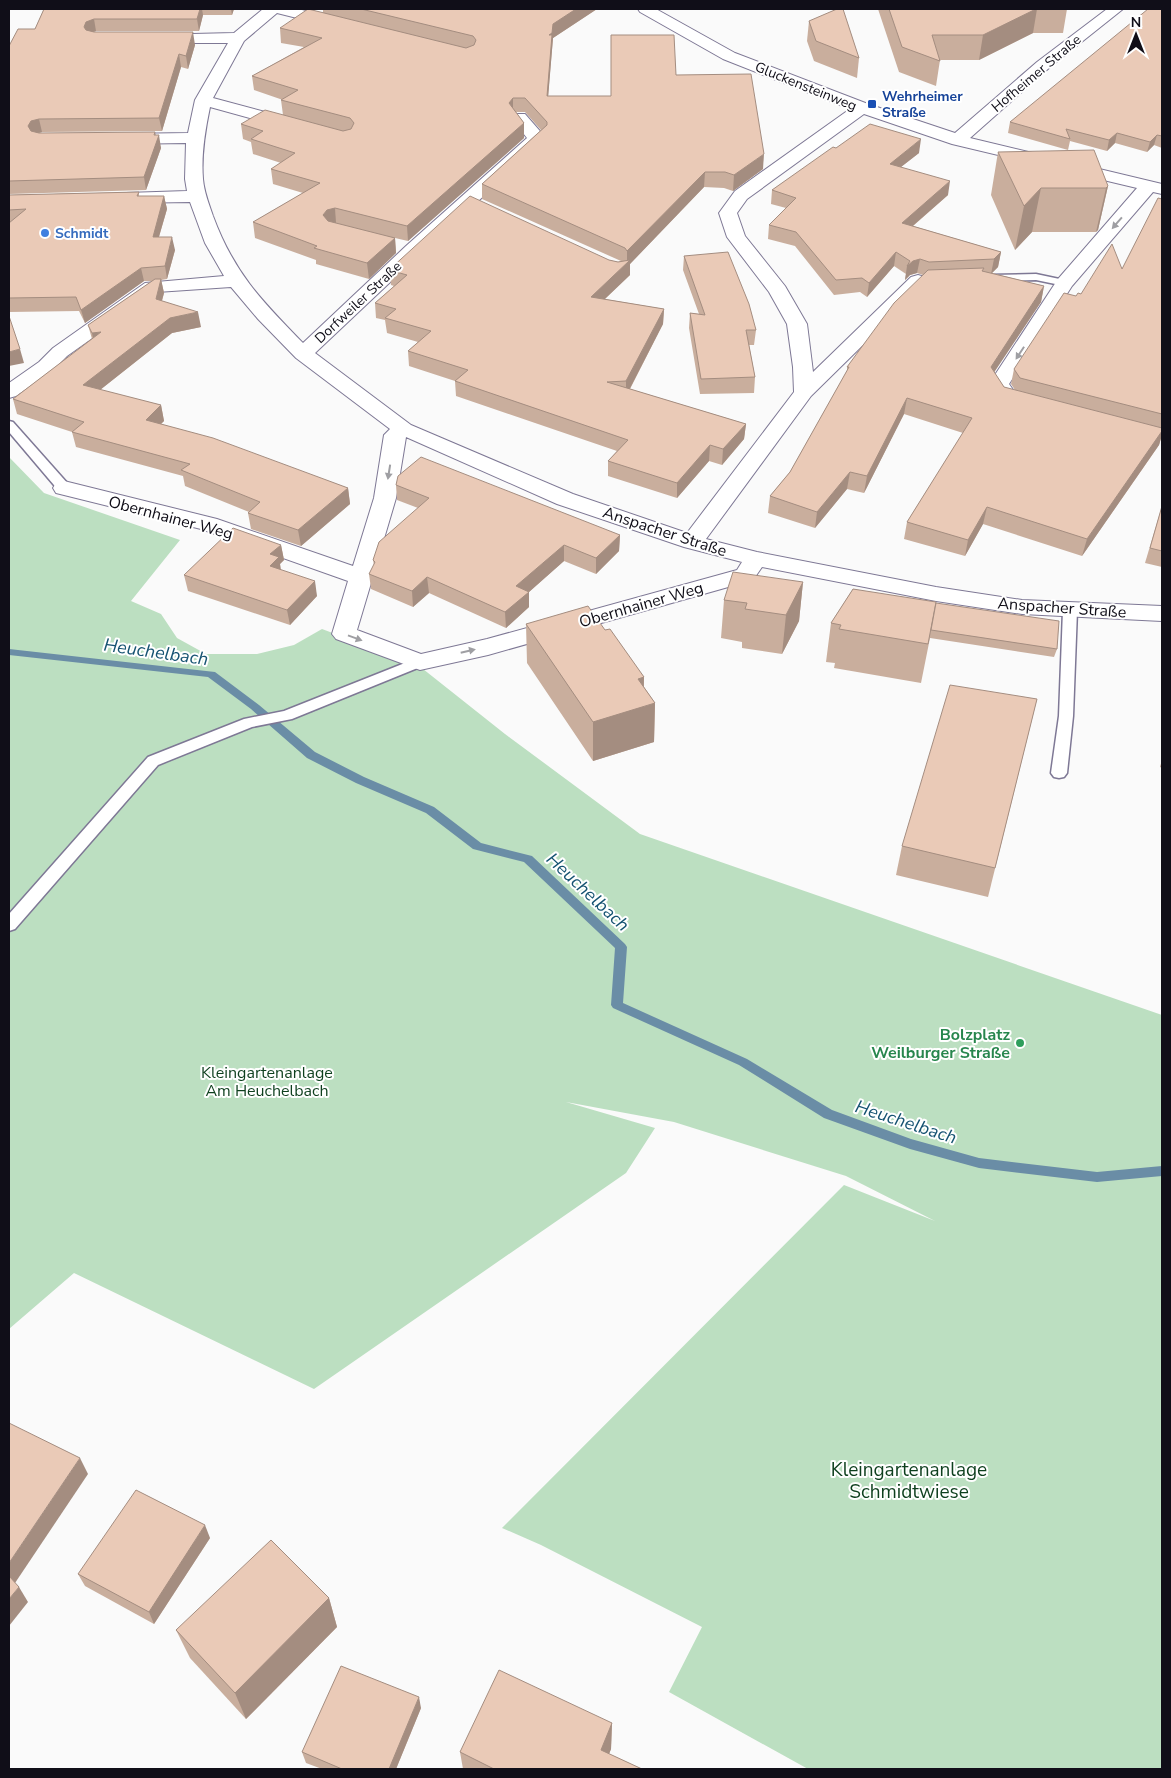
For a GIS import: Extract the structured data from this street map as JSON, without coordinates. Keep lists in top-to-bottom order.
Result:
{
  "streets": {
    "street": [
      "Hofheimer Straße",
      "Gluckensteinweg",
      "Dorfweiler Straße",
      "Obernhainer Weg",
      "Anspacher Straße"
    ]
  },
  "crossings": [
    ["Hofheimer Straße", "Gluckensteinweg"],
    ["Dorfweiler Straße", "Anspacher Straße"],
    ["Obernhainer Weg", "Anspacher Straße"]
  ],
  "one_way": ["Obernhainer Weg"],
  "water": ["Heuchelbach"],
  "parks": ["Kleingartenanlage Am Heuchelbach", "Kleingartenanlage Schmidtwiese"],
  "places": {
    "transit": ["Wehrheimer Straße"],
    "other": ["Schmidt", "Bolzplatz Weilburger Straße"]
  },
  "north": "top"
}
